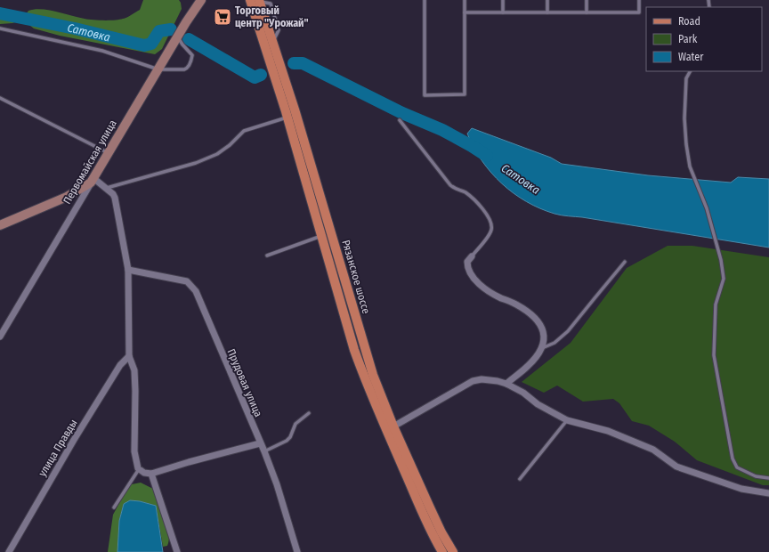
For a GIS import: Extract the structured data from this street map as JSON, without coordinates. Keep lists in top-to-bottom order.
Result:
{
  "streets": {
    "main road": ["Первомайская улица", "Рязанское шоссе"],
    "street": ["Прудовая улица", "улица Правды"]
  },
  "water": ["Сатовка"],
  "places": {
    "supermarket": ["Торговый центр \"Урожай\""]
  },
  "legend": ["Road", "Park", "Water"]
}
